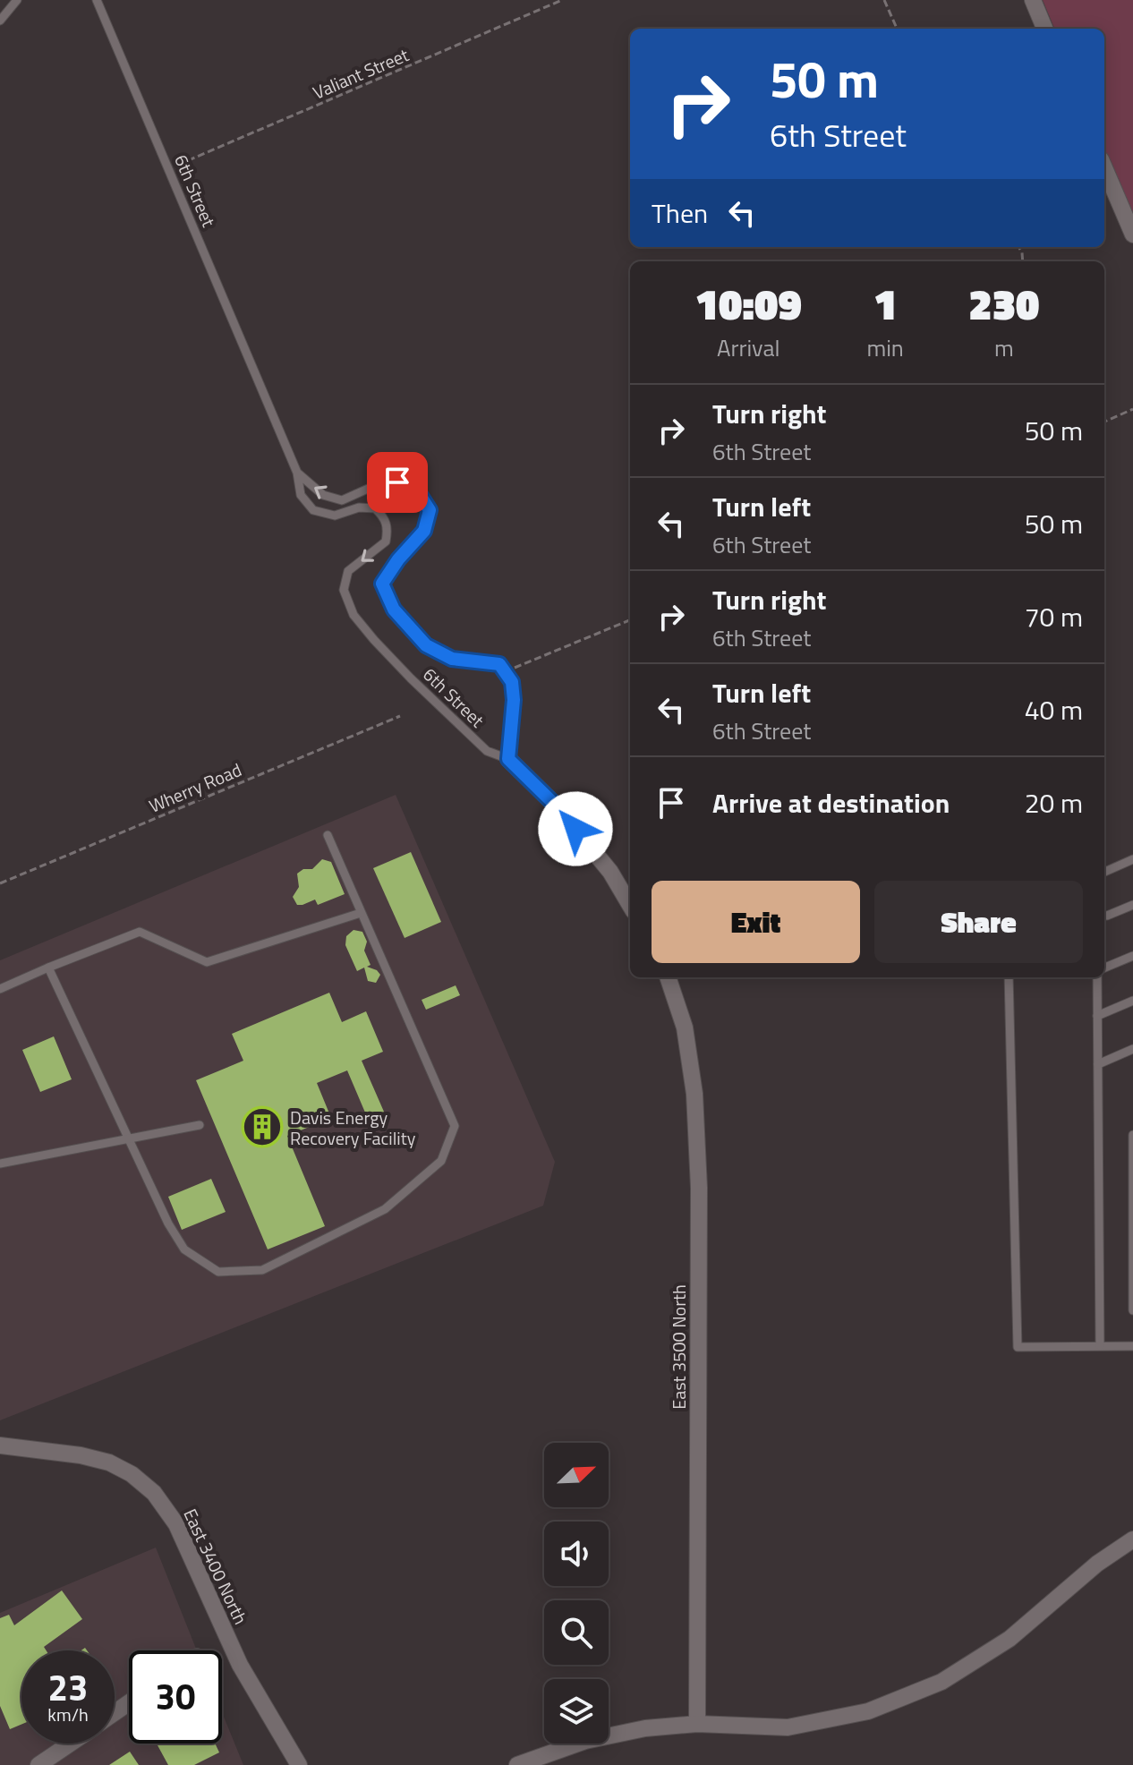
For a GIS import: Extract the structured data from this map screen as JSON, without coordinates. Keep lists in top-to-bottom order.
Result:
{
  "streets": {
    "street": ["East 3500 North", "East 3400 North"],
    "lane": ["6th Street"],
    "path": ["Valiant Street", "Wherry Road"]
  },
  "crossings": [
    ["Valiant Street", "6th Street"]
  ],
  "places": {
    "building": ["Davis Energy Recovery Facility"]
  },
  "north": "top right",
  "page": {
    "turn": ["50 m", "6th Street"],
    "then": "Then",
    "eta": [
      "10:09",
      "Arrival",
      "1",
      "min",
      "230",
      "m"
    ],
    "list": [
      {
        "name": "Turn right",
        "note": "6th Street",
        "value": "50 m"
      },
      {
        "name": "Turn left",
        "note": "6th Street",
        "value": "50 m"
      },
      {
        "name": "Turn right",
        "note": "6th Street",
        "value": "70 m"
      },
      {
        "name": "Turn left",
        "note": "6th Street",
        "value": "40 m"
      },
      {
        "name": "Arrive at destination",
        "value": "20 m"
      }
    ],
    "buttons": ["Exit", "Share"],
    "speed": "23 km/h",
    "limit": "30"
  }
}
